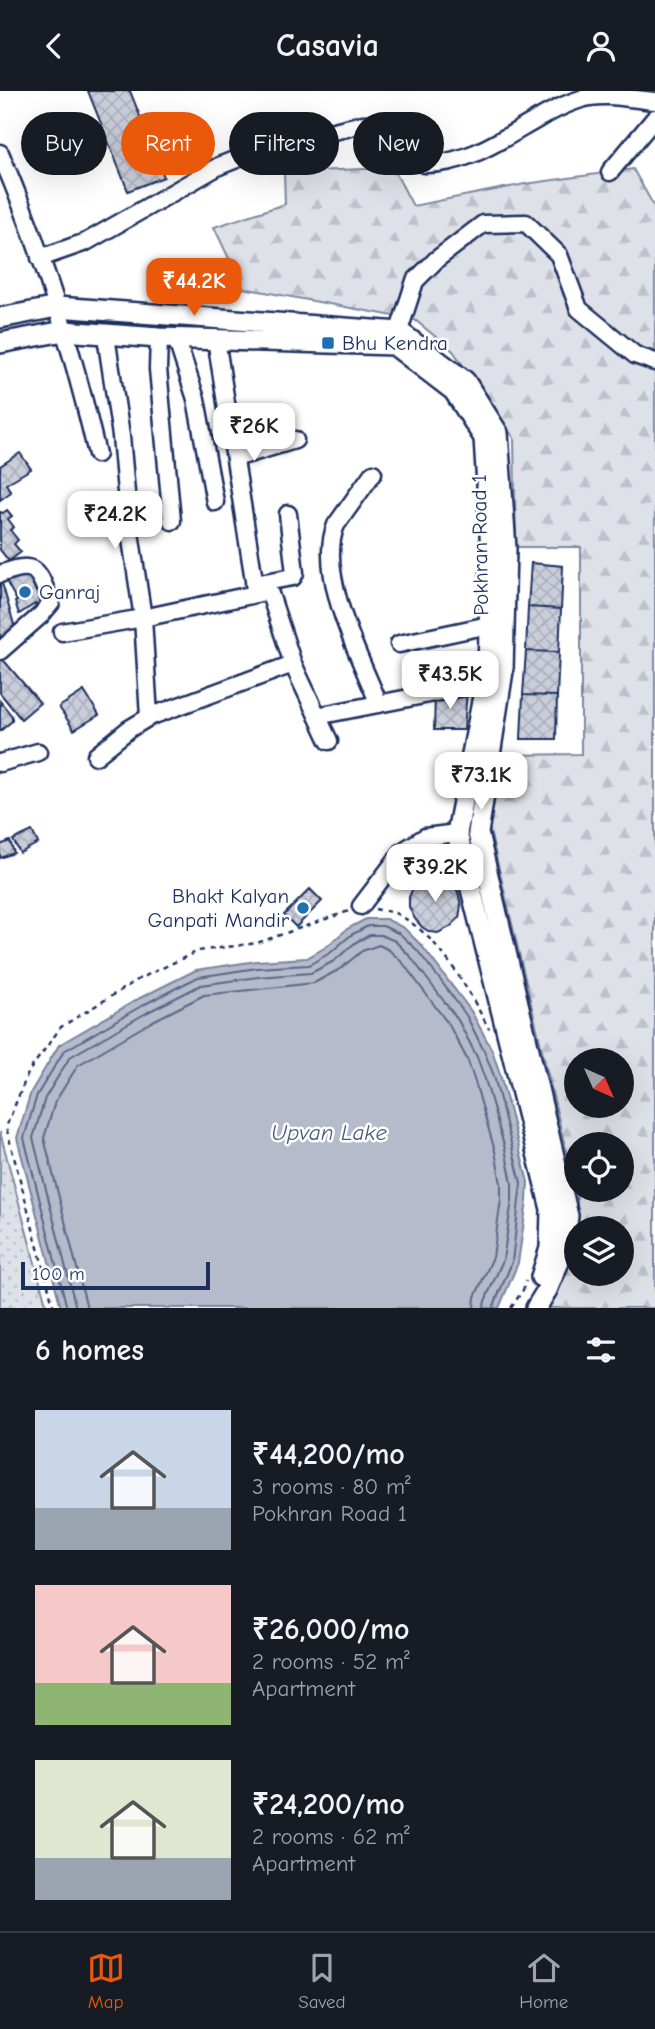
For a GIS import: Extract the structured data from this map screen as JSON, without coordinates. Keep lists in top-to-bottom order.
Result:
{
  "streets": {
    "main road": ["Pokhran Road 1"]
  },
  "water": ["Upvan Lake"],
  "places": {
    "transit": ["Bhu Kendra"],
    "other": ["Ganraj", "Bhakt Kalyan Ganpati Mandir"]
  },
  "scale_bar": "100 m",
  "north": "bottom right",
  "page": {
    "header": "Casavia",
    "chip": [
      "Buy",
      "Rent",
      "Filters",
      "New"
    ],
    "price": [
      "₹44.2K",
      "₹26K",
      "₹24.2K",
      "₹43.5K",
      "₹73.1K",
      "₹39.2K"
    ],
    "scale": "100 m",
    "heading": "6 homes",
    "list": [
      {
        "name": "₹44,200/mo",
        "note": "3 rooms · 80 m² · Pokhran Road 1"
      },
      {
        "name": "₹26,000/mo",
        "note": "2 rooms · 52 m² · Apartment"
      },
      {
        "name": "₹24,200/mo",
        "note": "2 rooms · 62 m² · Apartment"
      }
    ],
    "tabs": ["Map", "Saved", "Home"]
  }
}
